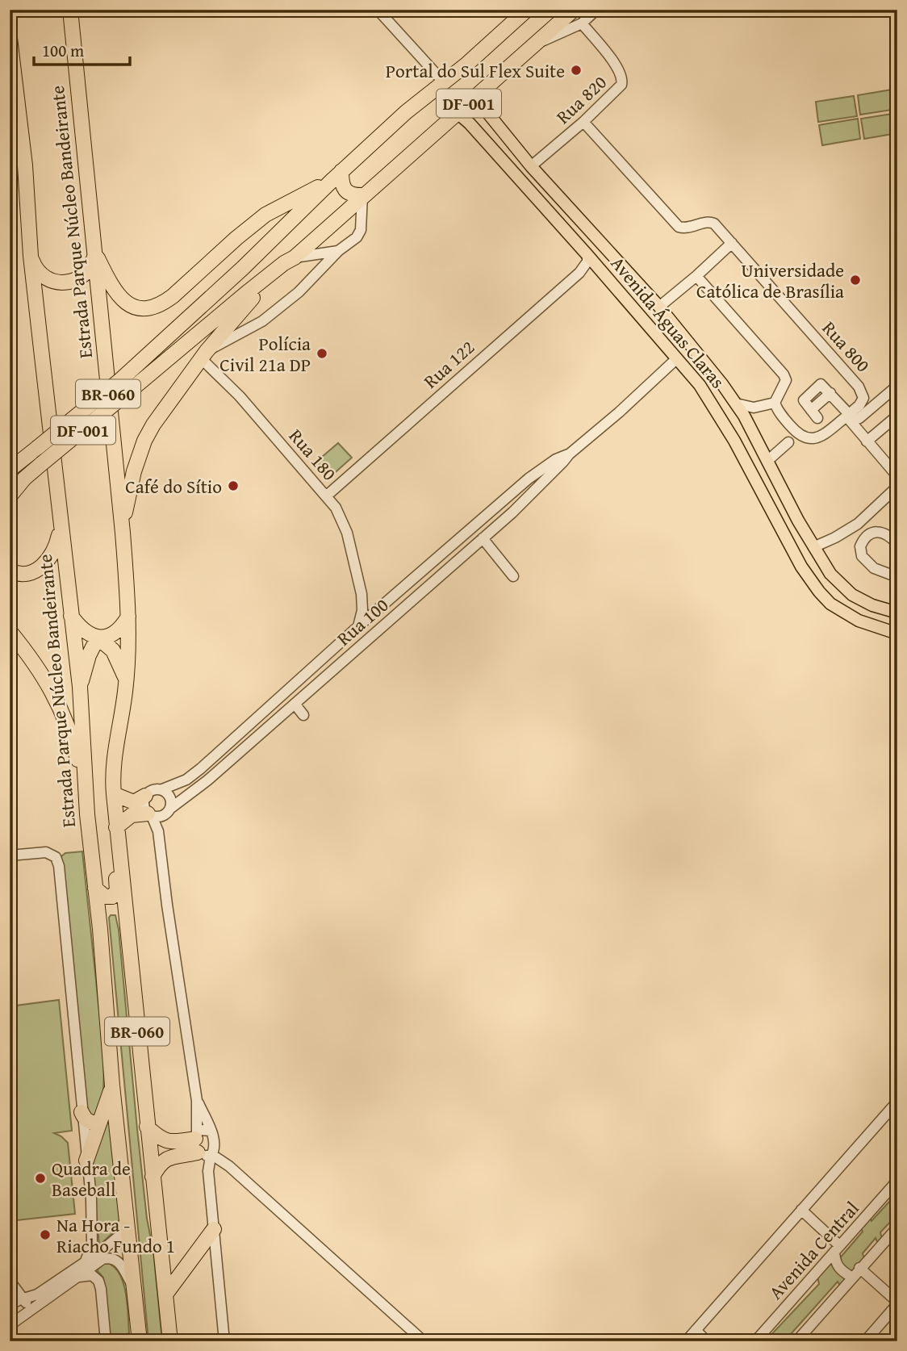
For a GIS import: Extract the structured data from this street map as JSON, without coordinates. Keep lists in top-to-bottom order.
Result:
{
  "streets": {
    "highway": ["DF-001", "Estrada Parque Núcleo Bandeirante", "BR-060"],
    "main road": ["Avenida Águas Claras"],
    "street": [
      "Rua 820",
      "Rua 800",
      "Rua 122",
      "Rua 180",
      "Rua 100",
      "Avenida Central"
    ]
  },
  "crossings": [
    ["Rua 820", "Avenida Águas Claras"],
    ["Rua 820", "Rua 800"],
    ["DF-001", "Avenida Águas Claras"],
    ["Avenida Águas Claras", "Rua 122"],
    ["Avenida Águas Claras", "Rua 100"],
    ["Rua 122", "Rua 180"],
    ["Rua 180", "Rua 100"]
  ],
  "places": [
    "Portal do Sul Flex Suite",
    "Universidade Católica de Brasília",
    "Polícia Civil 21a DP",
    "Café do Sítio",
    "Quadra de Baseball",
    "Na Hora - Riacho Fundo 1"
  ],
  "scale_bar": "100 m"
}
